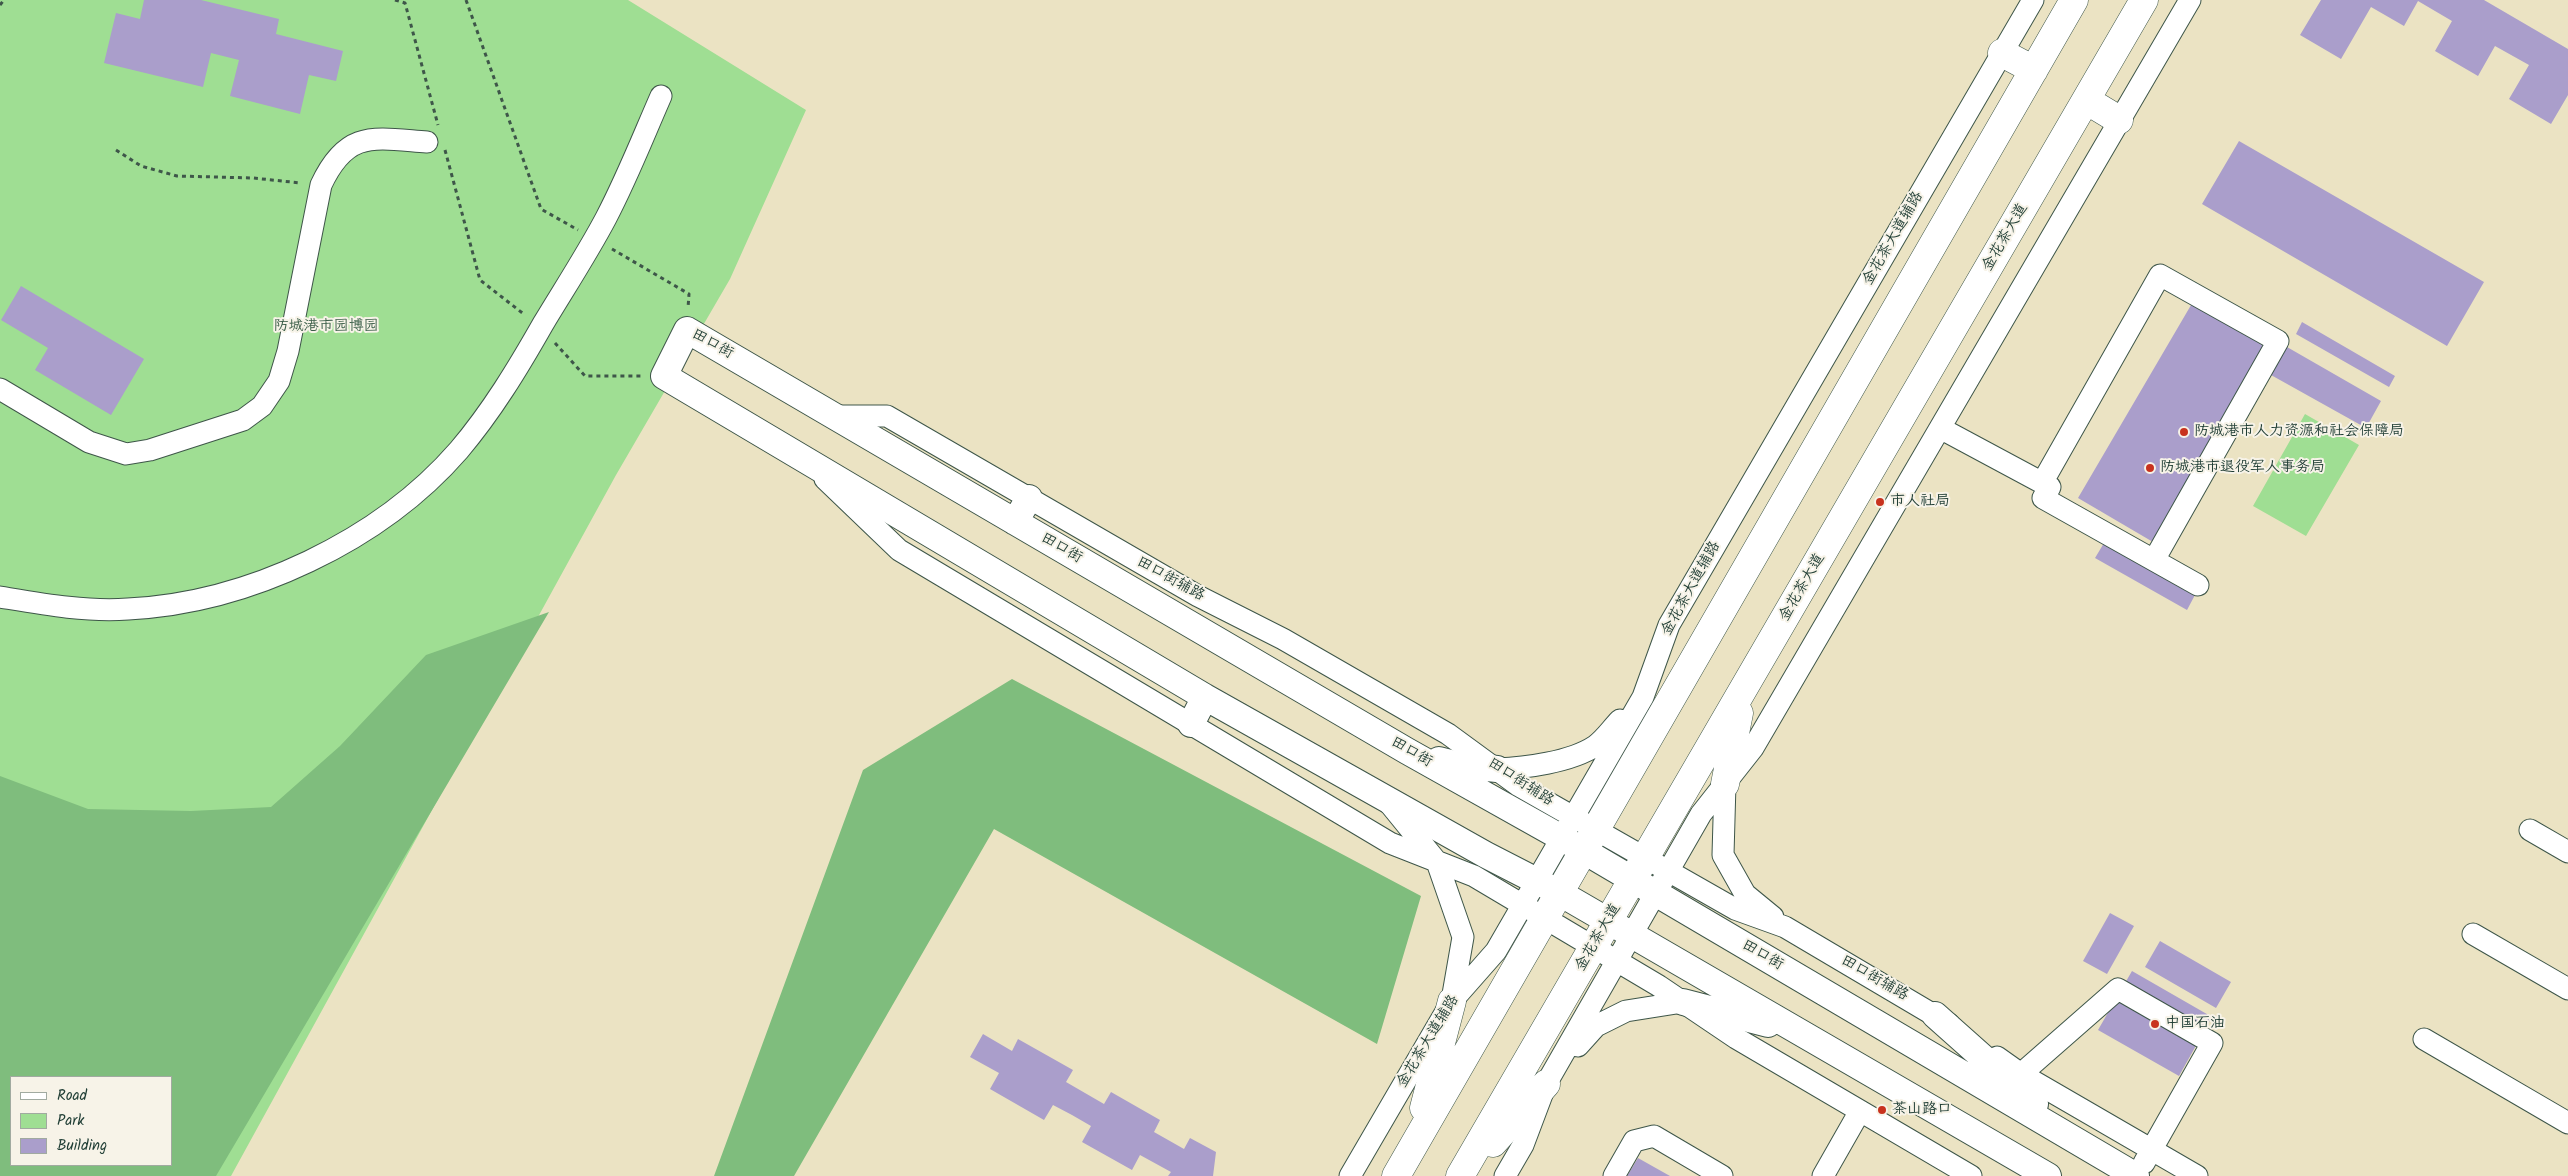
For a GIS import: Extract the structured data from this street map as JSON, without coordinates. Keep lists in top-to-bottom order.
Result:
{
  "streets": {
    "highway": ["金花茶大道"],
    "main road": ["田口街"],
    "street": ["金花茶大道辅路", "田口街辅路"]
  },
  "crossings": [
    ["金花茶大道", "田口街"],
    ["金花茶大道", "田口街辅路"],
    ["金花茶大道辅路", "田口街"],
    ["金花茶大道辅路", "田口街辅路"],
    ["田口街", "田口街辅路"]
  ],
  "parks": ["防城港市园博园"],
  "places": [
    "防城港市人力资源和社会保障局",
    "防城港市退役军人事务局",
    "市人社局",
    "中国石油",
    "茶山路口"
  ],
  "legend": ["Road", "Park", "Building"]
}
